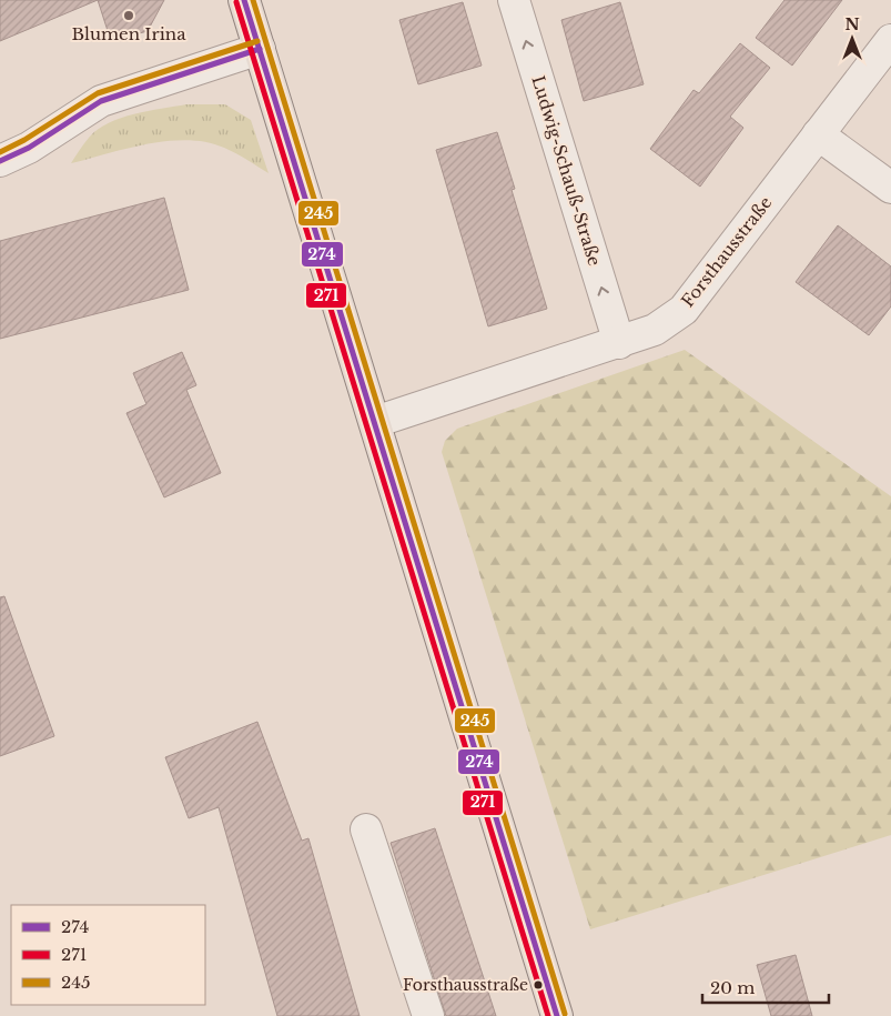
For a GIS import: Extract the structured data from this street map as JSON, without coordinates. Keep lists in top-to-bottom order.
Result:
{
  "streets": {
    "street": ["Ludwig-Schauß-Straße", "Forsthausstraße"]
  },
  "crossings": [
    ["Ludwig-Schauß-Straße", "Forsthausstraße"]
  ],
  "one_way": ["Ludwig-Schauß-Straße"],
  "places": ["Blumen Irina", "Forsthausstraße"],
  "lines": ["transit line 274", "transit line 245", "transit line 271"],
  "legend": ["274", "271", "245"],
  "scale_bar": "20 m",
  "north": "top"
}
